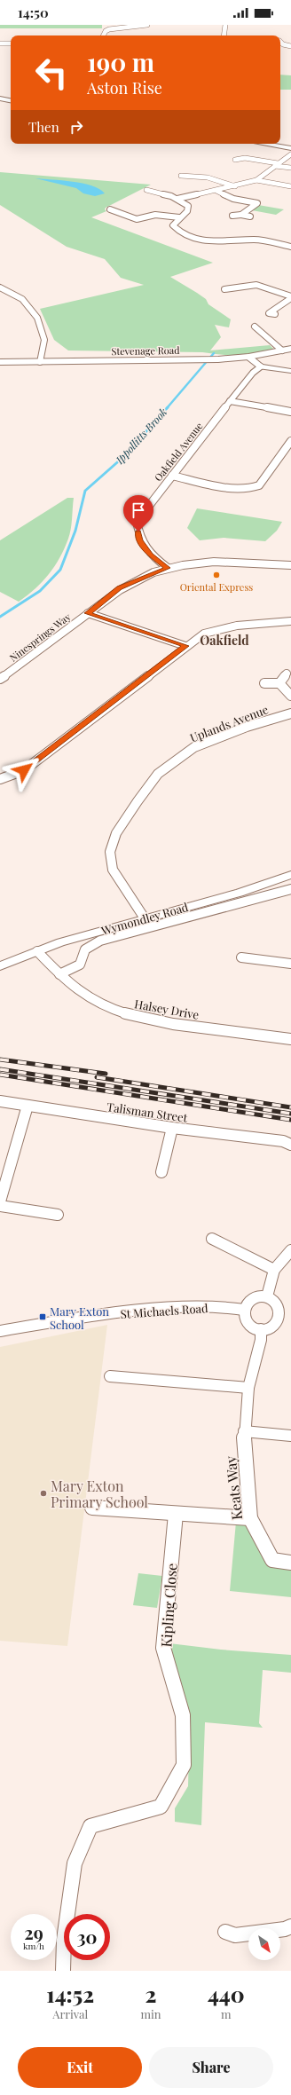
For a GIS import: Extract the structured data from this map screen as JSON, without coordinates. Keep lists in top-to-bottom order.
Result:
{
  "streets": {
    "main road": ["Stevenage Road"],
    "street": [
      "Oakfield Avenue",
      "Ninesprings Way",
      "Uplands Avenue",
      "Wymondley Road",
      "Halsey Drive",
      "Talisman Street",
      "St Michaels Road",
      "Keats Way",
      "Kipling Close"
    ]
  },
  "crossings": [
    ["Oakfield Avenue", "Ninesprings Way"],
    ["Uplands Avenue", "Wymondley Road"],
    ["Wymondley Road", "Halsey Drive"],
    ["St Michaels Road", "Keats Way"]
  ],
  "districts": ["Oakfield"],
  "water": ["Ippollitts Brook"],
  "places": {
    "other": ["Oriental Express", "Mary Exton Primary School"],
    "transit": ["Mary Exton School"]
  },
  "north": "bottom right",
  "page": {
    "status": "14:50",
    "turn": ["190 m", "Aston Rise"],
    "then": "Then",
    "speed": "29 km/h",
    "limit": "30",
    "eta": [
      "14:52",
      "Arrival",
      "2",
      "min",
      "440",
      "m"
    ],
    "buttons": ["Exit", "Share"]
  }
}
